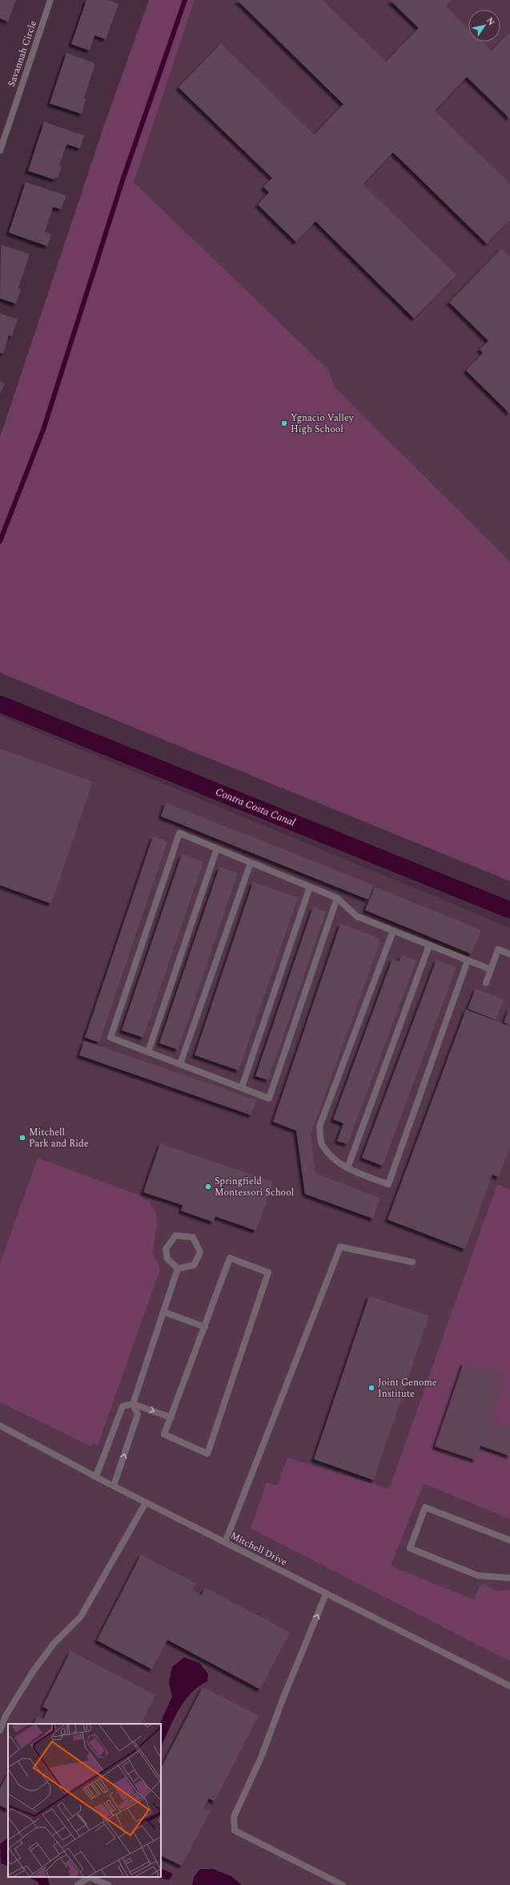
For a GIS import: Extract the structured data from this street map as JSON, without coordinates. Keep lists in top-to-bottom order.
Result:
{
  "streets": {
    "street": ["Savannah Circle", "Mitchell Drive"]
  },
  "water": ["Contra Costa Canal"],
  "places": [
    "Ygnacio Valley High School",
    "Mitchell Park and Ride",
    "Springfield Montessori School",
    "Joint Genome Institute"
  ],
  "north": "top right"
}
